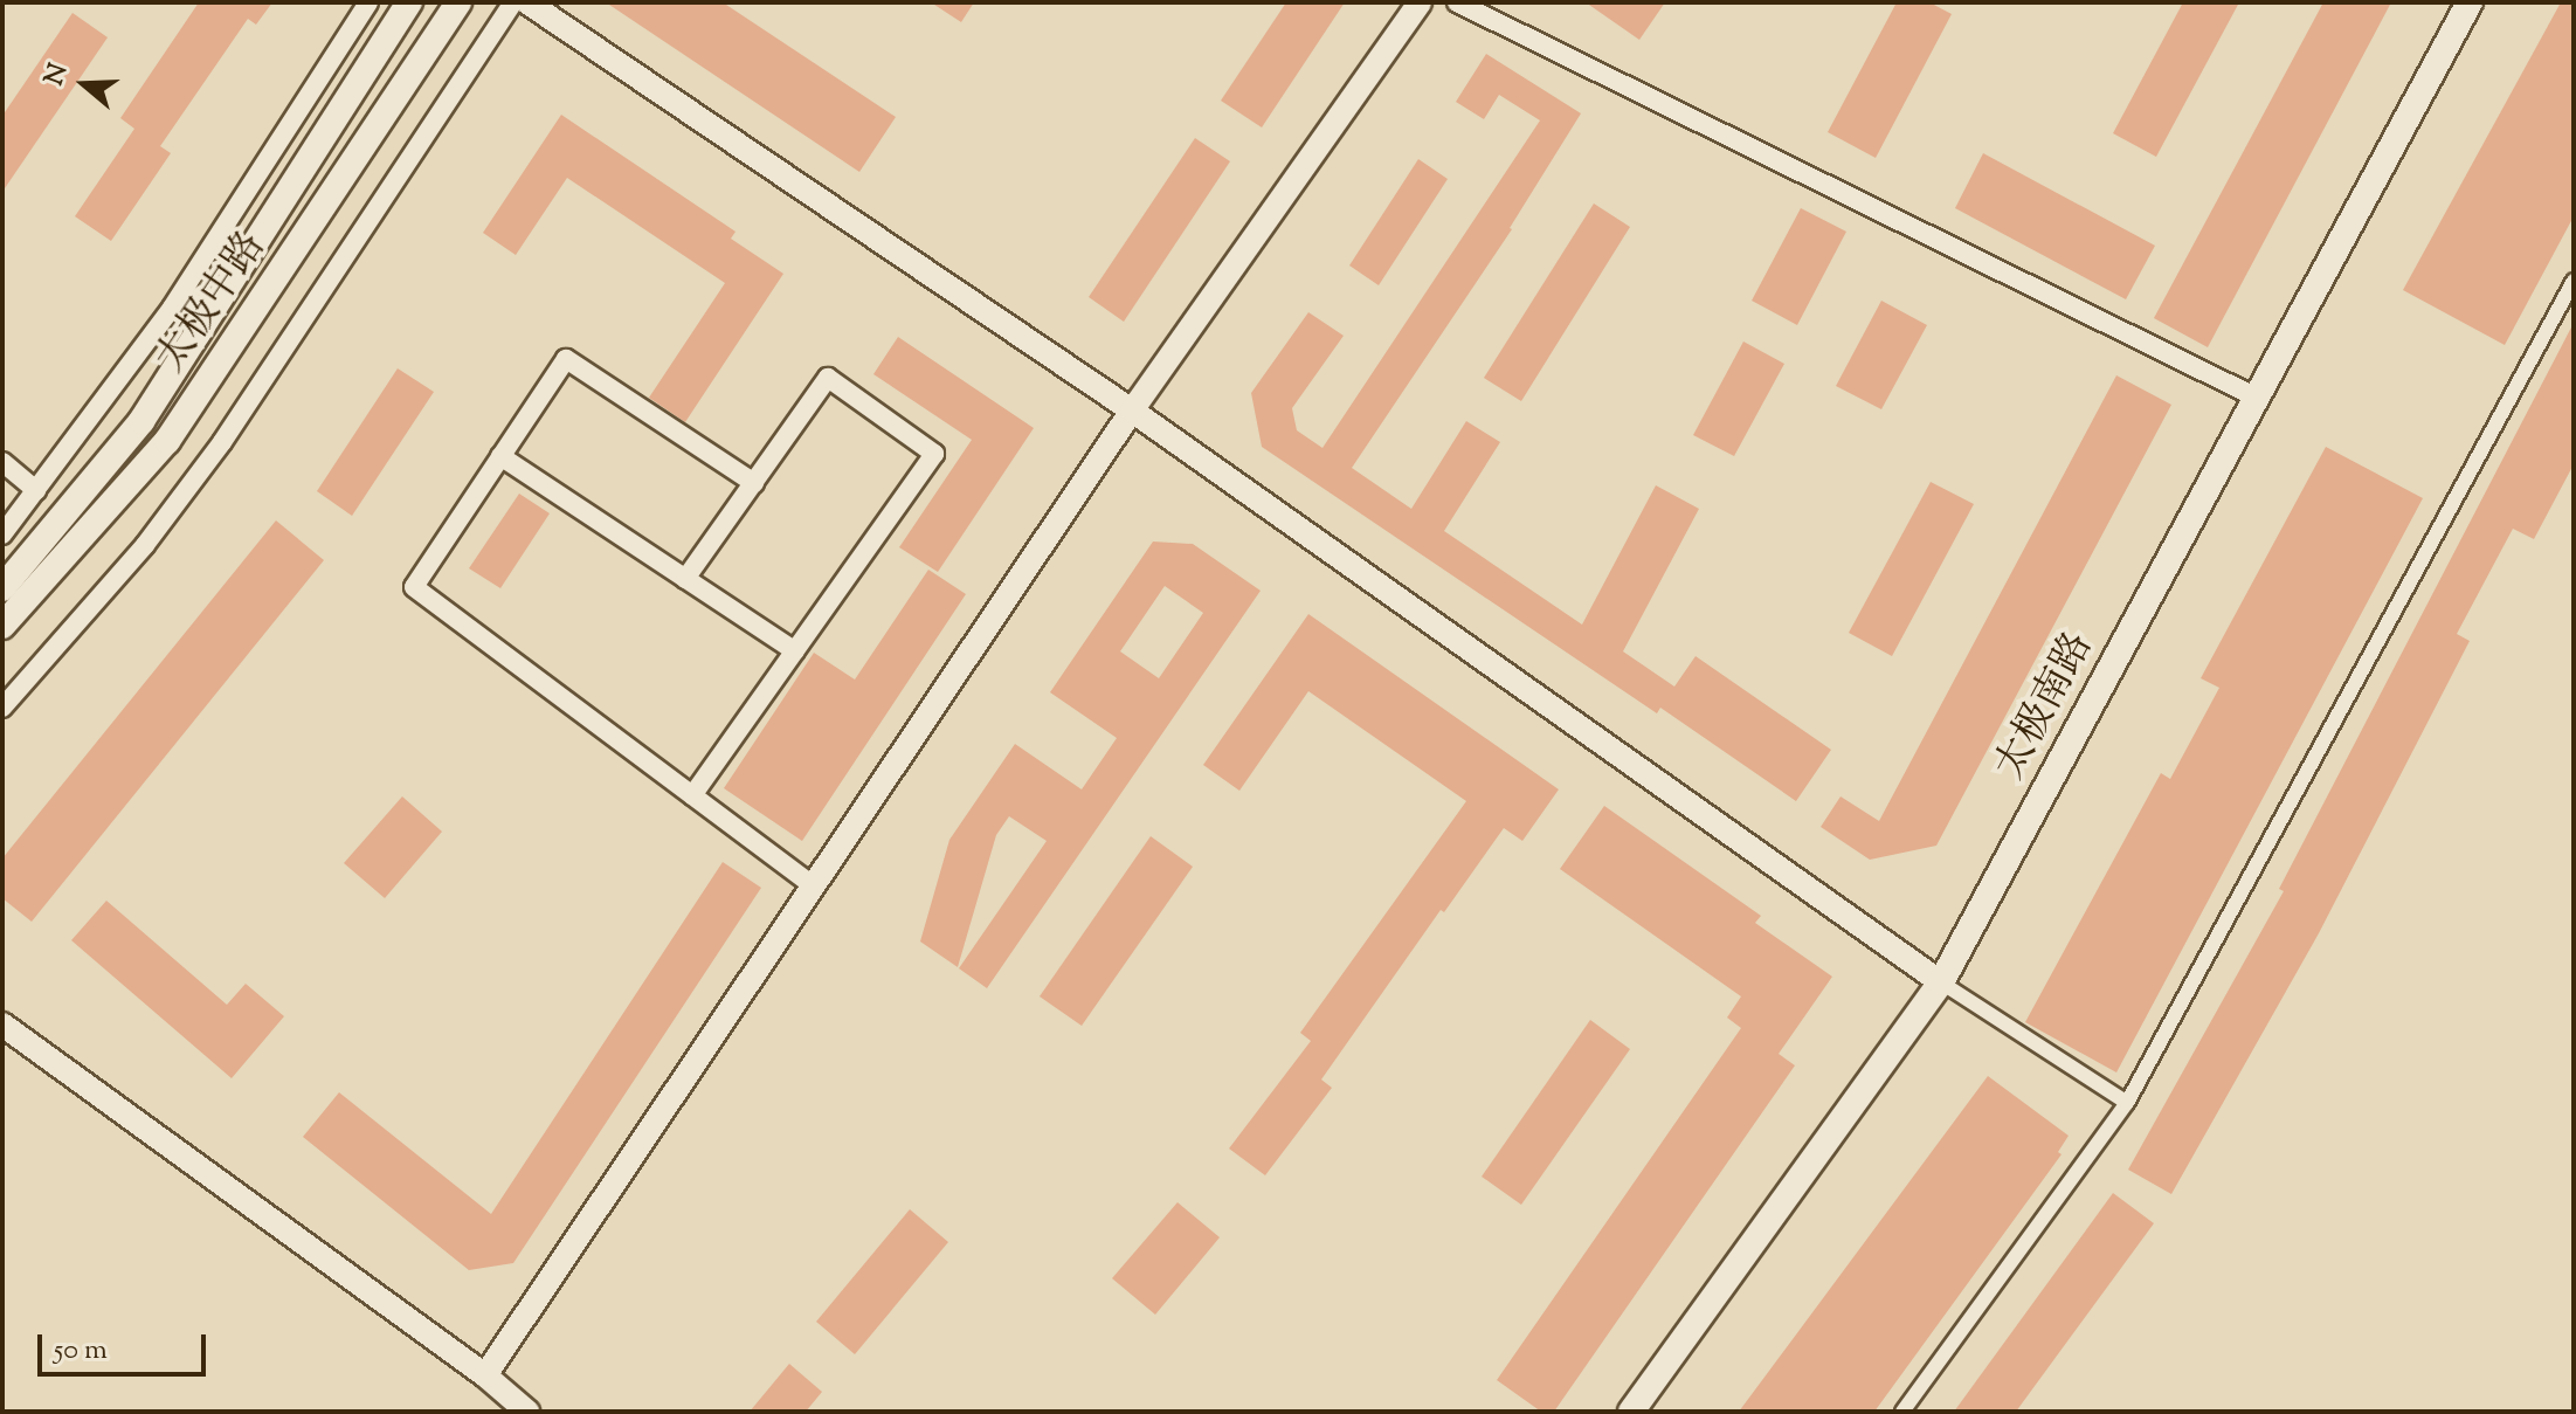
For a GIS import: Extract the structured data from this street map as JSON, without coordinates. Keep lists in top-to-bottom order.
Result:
{
  "streets": {
    "main road": ["太极中路", "太极南路"]
  },
  "scale_bar": "50 m",
  "north": "left"
}
